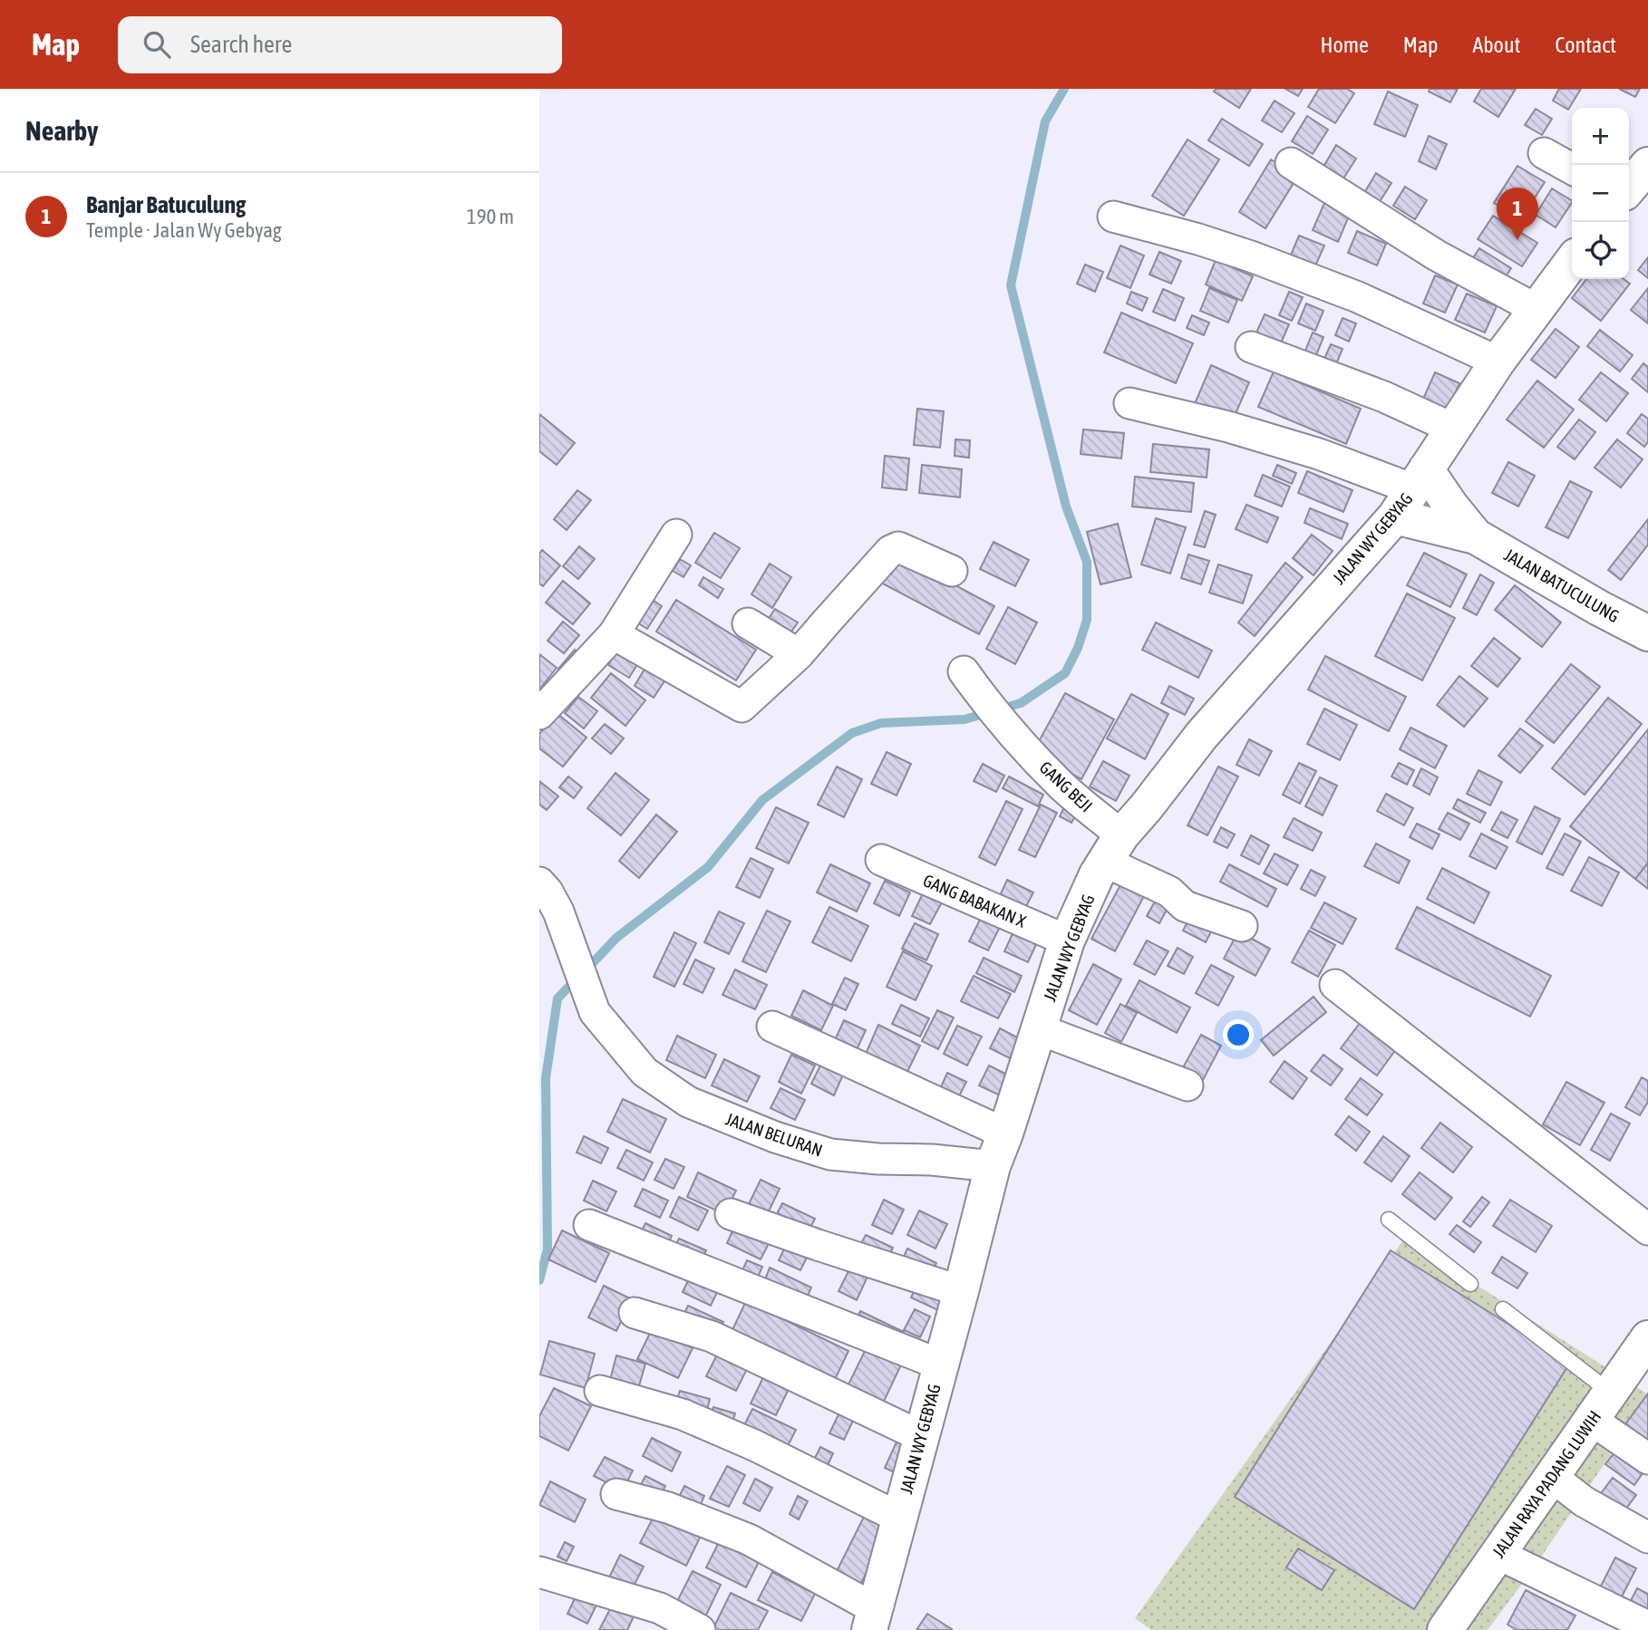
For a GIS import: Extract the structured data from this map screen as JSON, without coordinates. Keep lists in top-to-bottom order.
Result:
{
  "streets": {
    "street": [
      "JALAN WY GEBYAG",
      "JALAN BATUCULUNG",
      "GANG BEJI",
      "GANG BABAKAN X",
      "JALAN BELURAN",
      "JALAN RAYA PADANG LUWIH"
    ]
  },
  "crossings": [
    ["JALAN WY GEBYAG", "JALAN BATUCULUNG"],
    ["JALAN WY GEBYAG", "GANG BEJI"],
    ["JALAN WY GEBYAG", "GANG BABAKAN X"],
    ["JALAN WY GEBYAG", "JALAN BELURAN"]
  ],
  "page": {
    "header": "Map",
    "search": "Search here",
    "nav": [
      "Home",
      "Map",
      "About",
      "Contact"
    ],
    "heading": "Nearby",
    "map_buttons": ["+", "−"],
    "list": [
      {
        "mark": "1",
        "name": "Banjar Batuculung",
        "note": "Temple · Jalan Wy Gebyag",
        "value": "190 m"
      }
    ],
    "pins": "1"
  }
}
